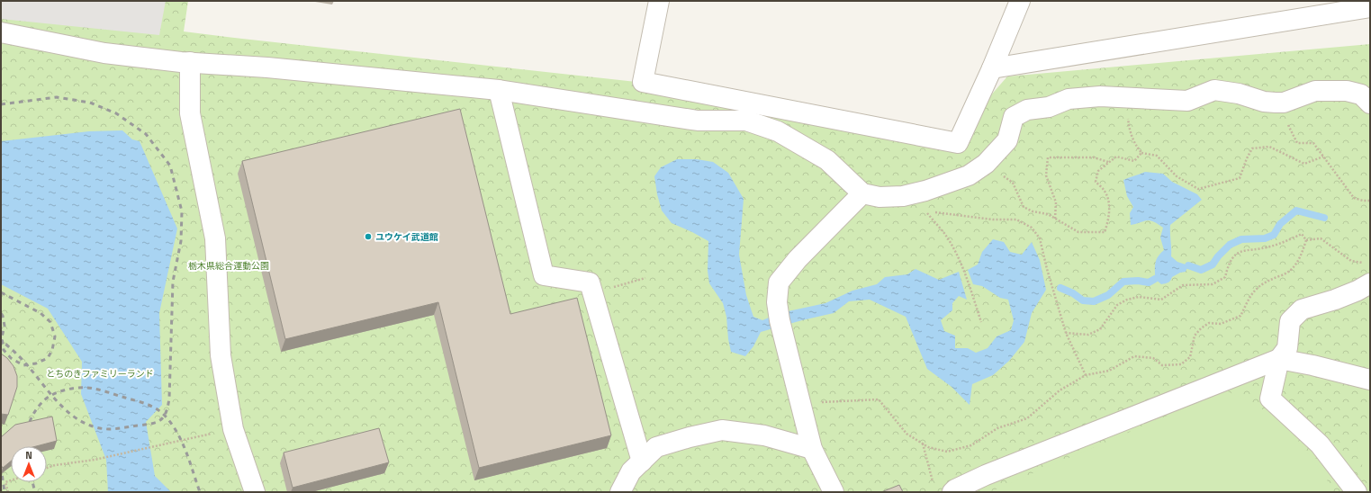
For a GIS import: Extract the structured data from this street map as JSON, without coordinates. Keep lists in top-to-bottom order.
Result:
{
  "parks": ["栃木県総合運動公園", "とちのきファミリーランド"],
  "places": ["ユウケイ武道館"],
  "north": "top"
}
